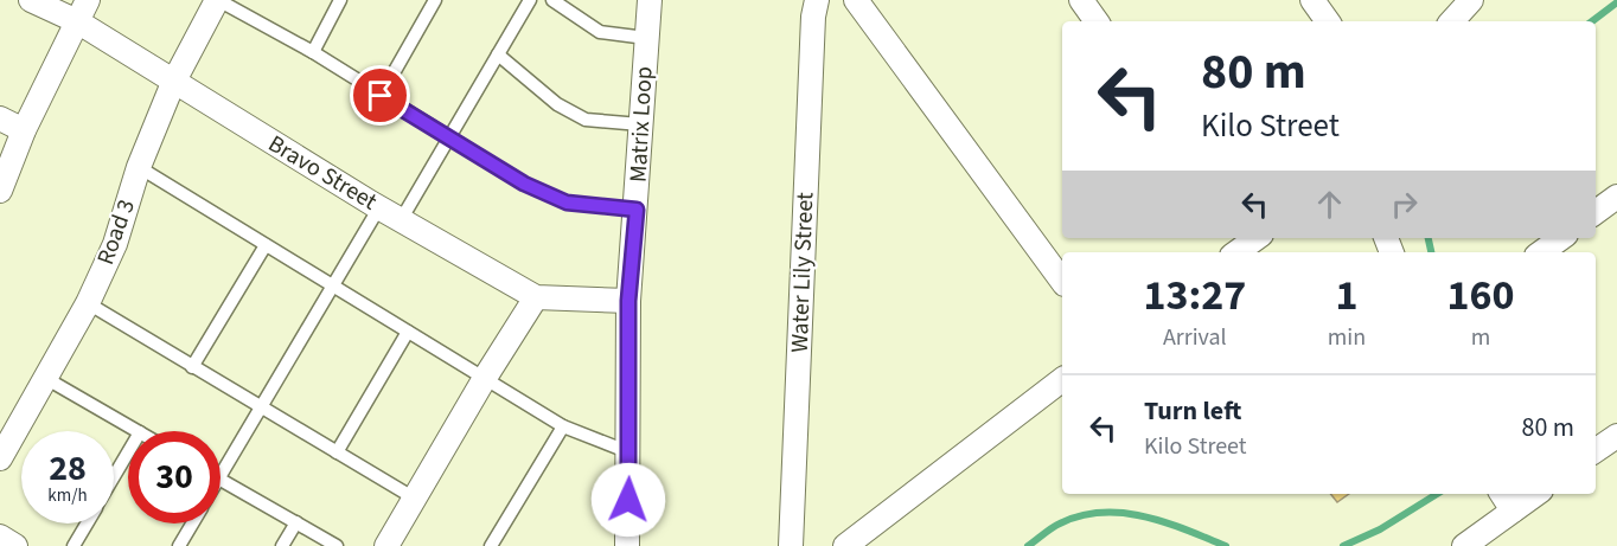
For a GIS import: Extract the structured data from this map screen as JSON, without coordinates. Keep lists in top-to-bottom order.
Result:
{
  "streets": {
    "street": [
      "Matrix Loop",
      "Bravo Street",
      "Road 3",
      "Water Lily Street"
    ]
  },
  "crossings": [
    ["Matrix Loop", "Bravo Street"],
    ["Bravo Street", "Road 3"]
  ],
  "page": {
    "turn": ["80 m", "Kilo Street"],
    "eta": [
      "13:27",
      "Arrival",
      "1",
      "min",
      "160",
      "m"
    ],
    "list": [
      {
        "name": "Turn left",
        "note": "Kilo Street",
        "value": "80 m"
      }
    ],
    "speed": "28 km/h",
    "limit": "30"
  }
}
